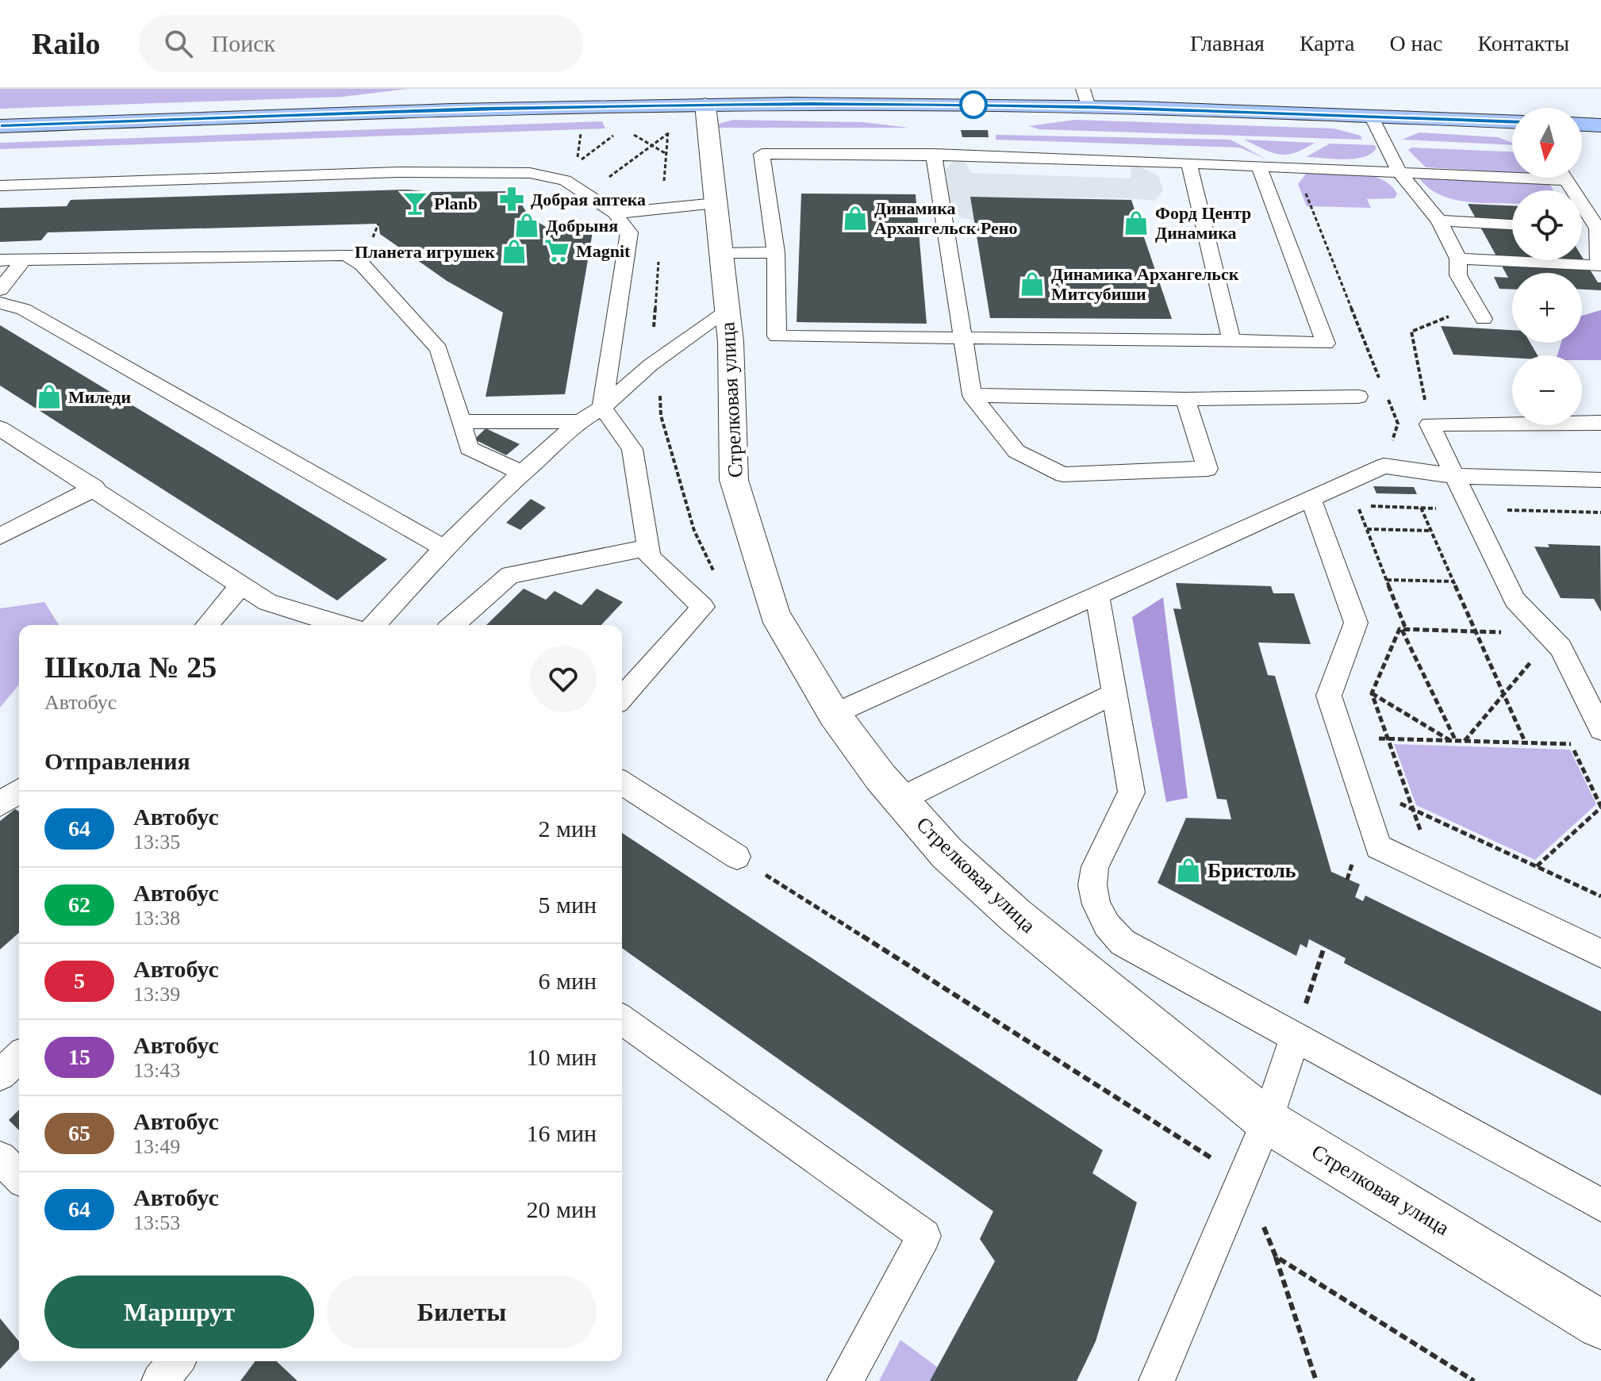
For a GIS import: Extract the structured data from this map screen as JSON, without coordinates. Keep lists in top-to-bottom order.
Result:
{
  "streets": {
    "street": ["Стрелковая улица"]
  },
  "places": {
    "pharmacy": ["Добрая аптека"],
    "bar": ["Planb"],
    "shop": [
      "Динамика Архангельск Рено",
      "Форд Центр Динамика",
      "Добрыня",
      "Планета игрушек",
      "Динамика Архангельск Митсубиши",
      "Миледи",
      "Бристоль"
    ],
    "supermarket": ["Magnit"]
  },
  "lines": ["bus line 64"],
  "north": "bottom",
  "page": {
    "header": "Railo",
    "search": "Поиск",
    "nav": [
      "Главная",
      "Карта",
      "О нас",
      "Контакты"
    ],
    "map_buttons": ["+", "−"],
    "heading": [
      ["Школа № 25", "Автобус"],
      "Отправления"
    ],
    "list": [
      {
        "mark": "64",
        "name": "Автобус",
        "note": "13:35",
        "value": "2 мин"
      },
      {
        "mark": "62",
        "name": "Автобус",
        "note": "13:38",
        "value": "5 мин"
      },
      {
        "mark": "5",
        "name": "Автобус",
        "note": "13:39",
        "value": "6 мин"
      },
      {
        "mark": "15",
        "name": "Автобус",
        "note": "13:43",
        "value": "10 мин"
      },
      {
        "mark": "65",
        "name": "Автобус",
        "note": "13:49",
        "value": "16 мин"
      },
      {
        "mark": "64",
        "name": "Автобус",
        "note": "13:53",
        "value": "20 мин"
      }
    ],
    "buttons": ["Маршрут", "Билеты"]
  }
}
